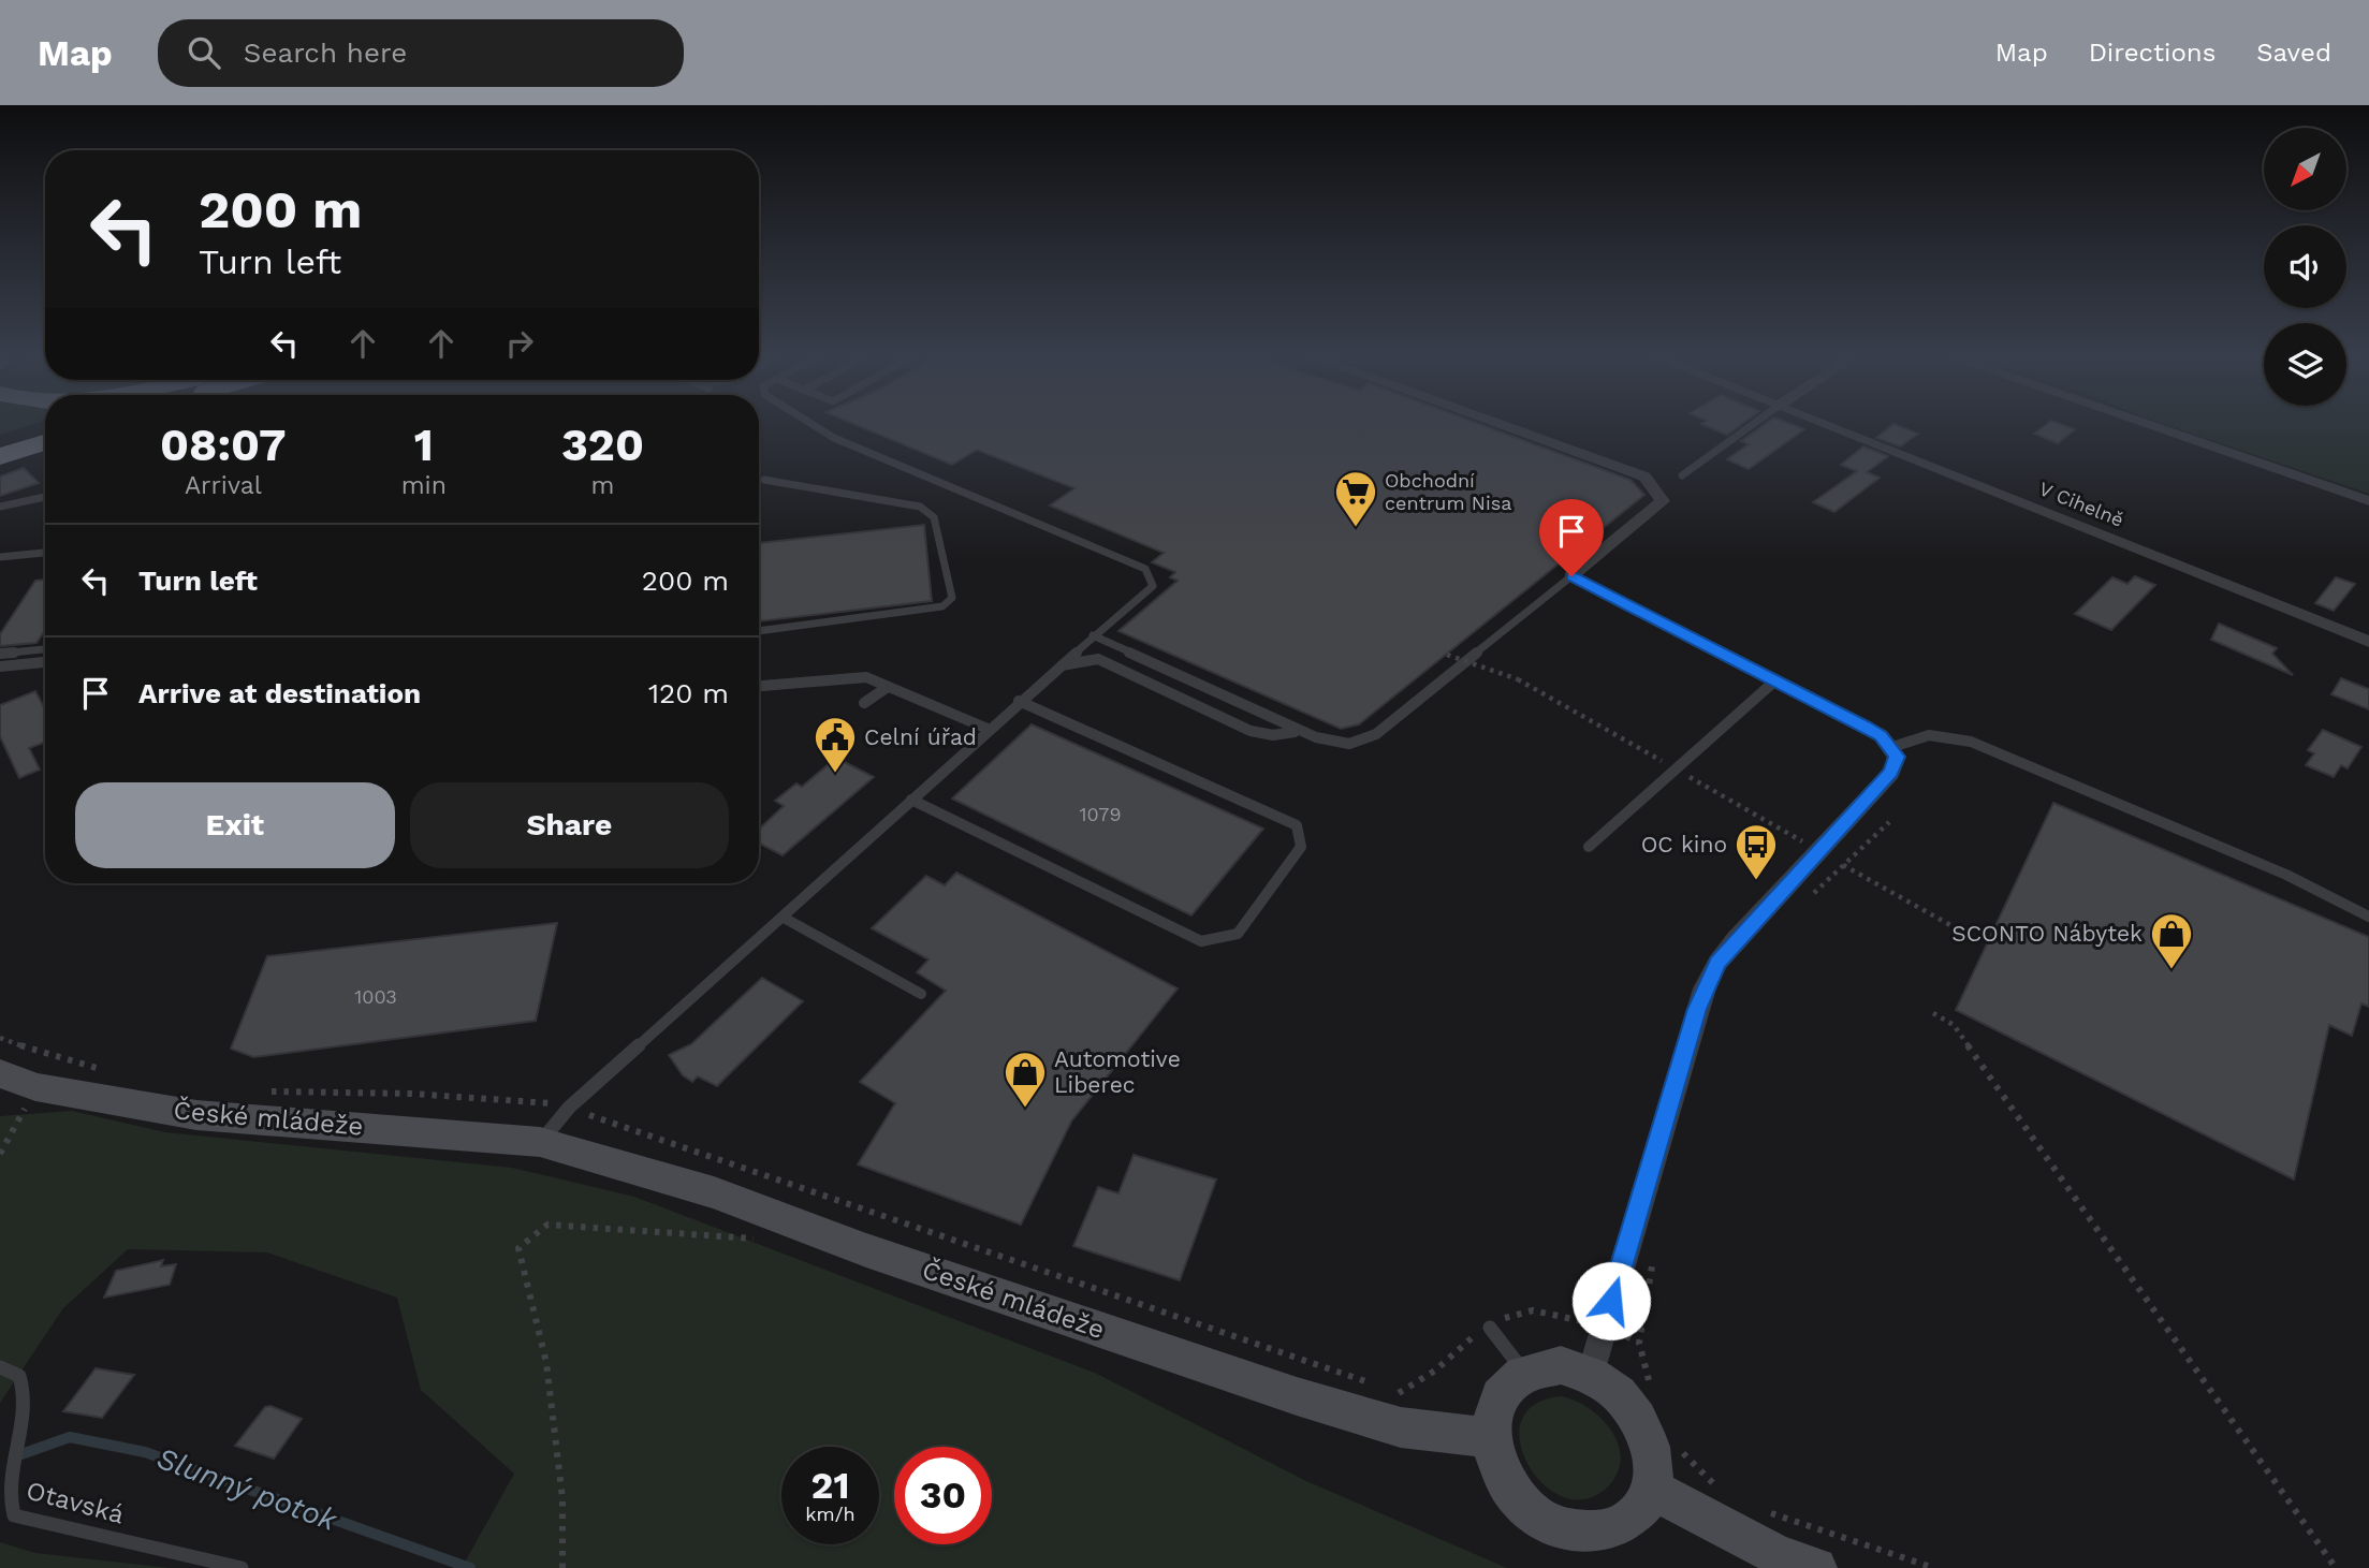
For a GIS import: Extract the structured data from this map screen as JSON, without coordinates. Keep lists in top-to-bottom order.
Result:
{
  "streets": {
    "street": ["V Cihelně", "České mládeže"],
    "lane": ["Otavská"]
  },
  "water": ["Slunný potok"],
  "places": {
    "supermarket": ["Obchodní centrum Nisa"],
    "public building": ["Celní úřad"],
    "bus stop": ["OC kino"],
    "shop": ["SCONTO Nábytek", "Automotive Liberec"]
  },
  "house_numbers": ["1079", "1003"],
  "north": "bottom left",
  "page": {
    "header": "Map",
    "search": "Search here",
    "nav": ["Map", "Directions", "Saved"],
    "turn": ["200 m", "Turn left"],
    "eta": [
      "08:07",
      "Arrival",
      "1",
      "min",
      "320",
      "m"
    ],
    "list": [
      {
        "name": "Turn left",
        "value": "200 m"
      },
      {
        "name": "Arrive at destination",
        "value": "120 m"
      }
    ],
    "buttons": ["Exit", "Share"],
    "speed": "21 km/h",
    "limit": "30"
  }
}
